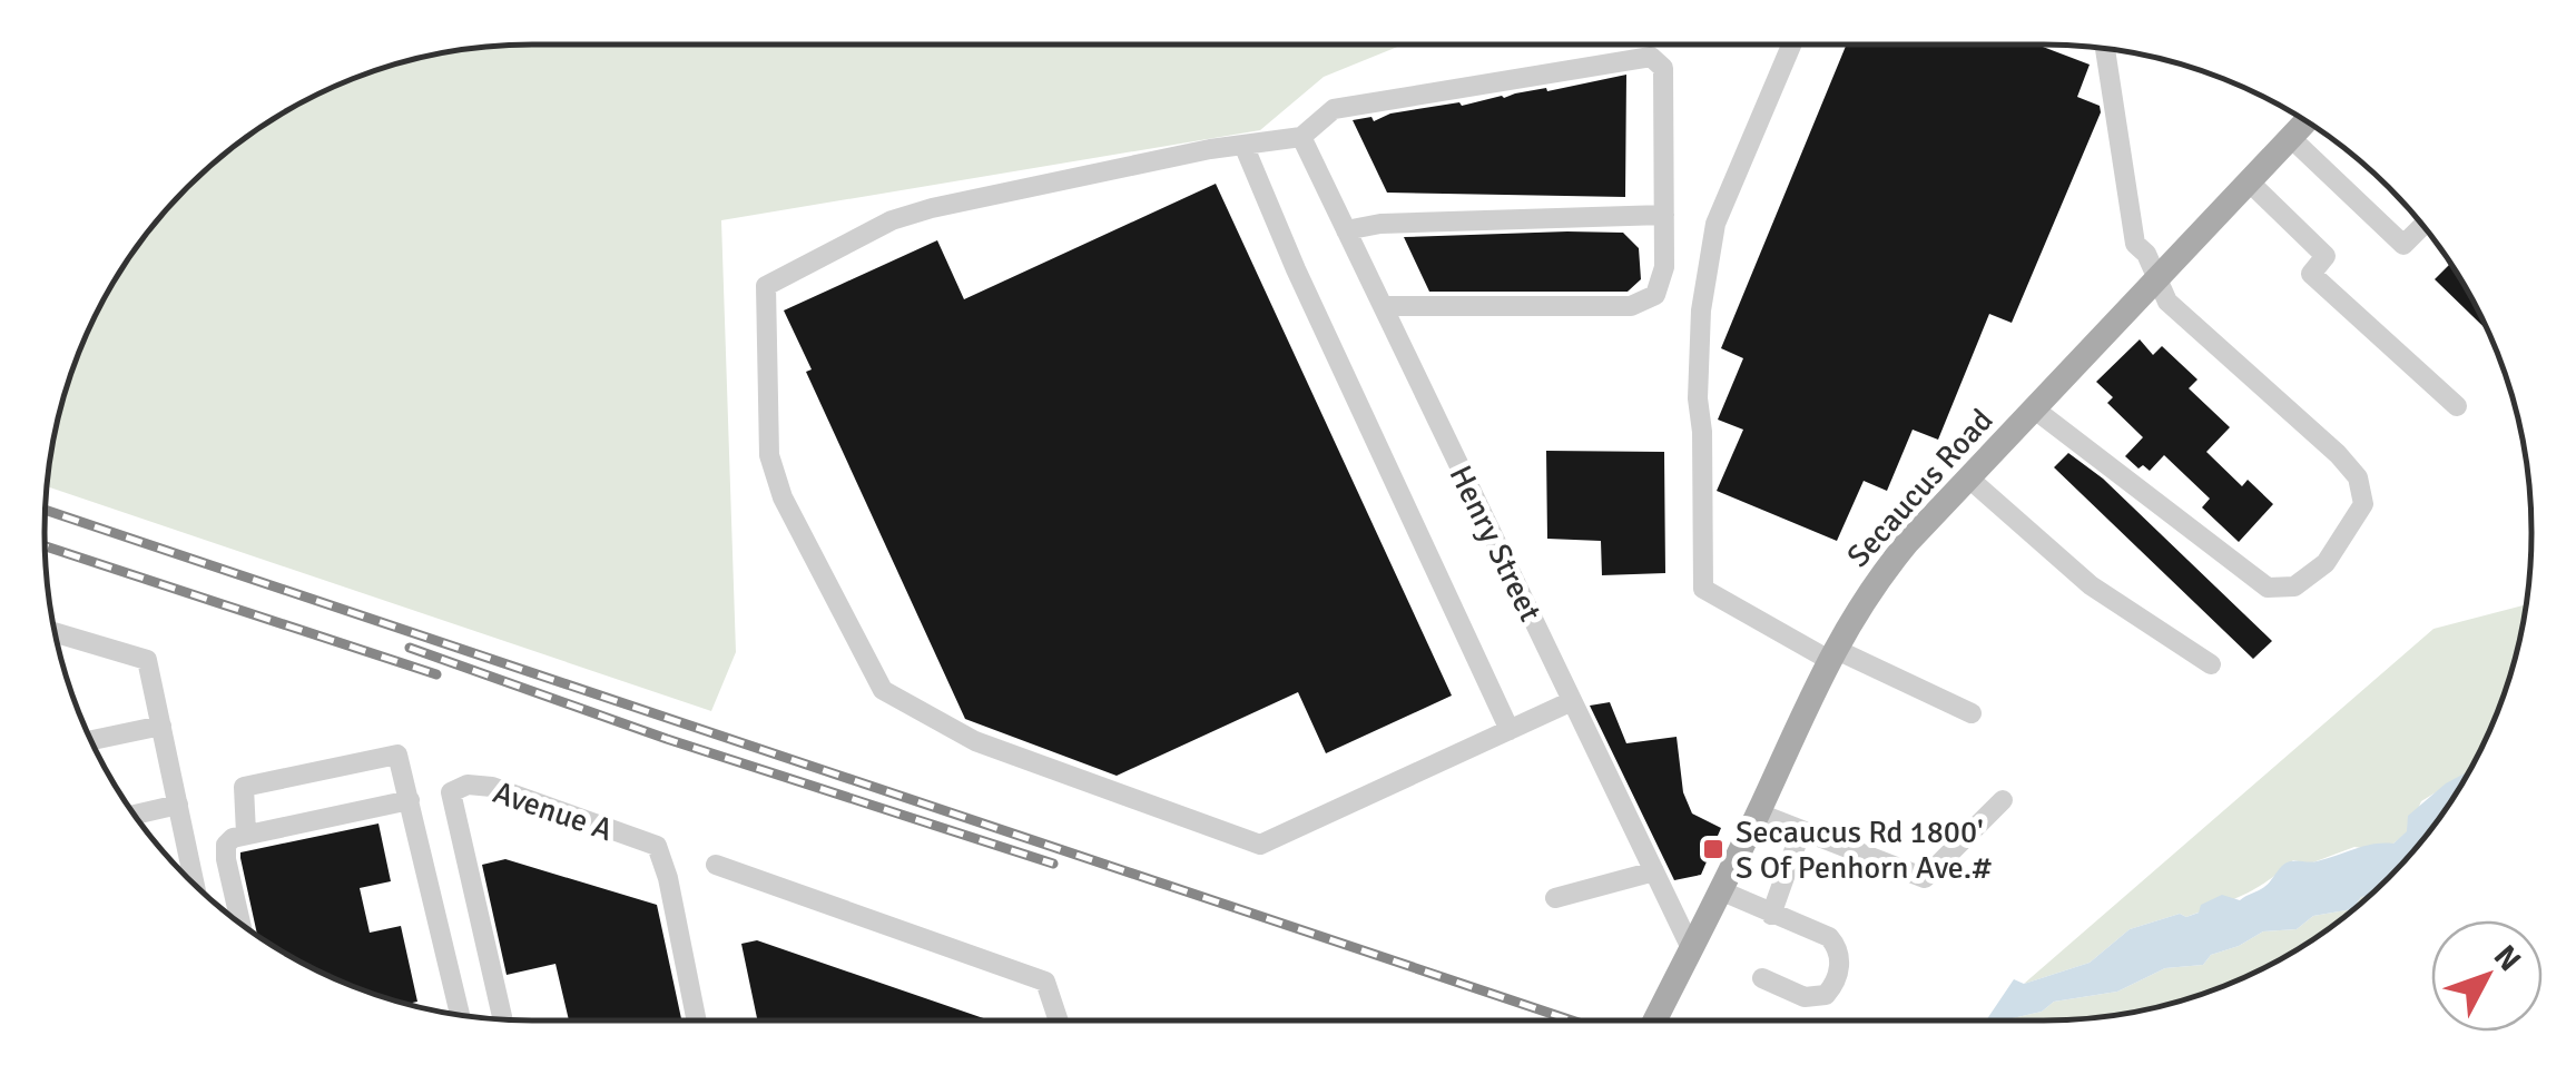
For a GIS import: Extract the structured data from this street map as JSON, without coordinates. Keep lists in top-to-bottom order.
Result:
{
  "streets": {
    "main road": ["Secaucus Road"],
    "street": ["Henry Street", "Avenue A"]
  },
  "crossings": [
    ["Secaucus Road", "Henry Street"]
  ],
  "places": {
    "transit": ["Secaucus Rd 1800' S Of Penhorn Ave.#"]
  },
  "north": "top right"
}
